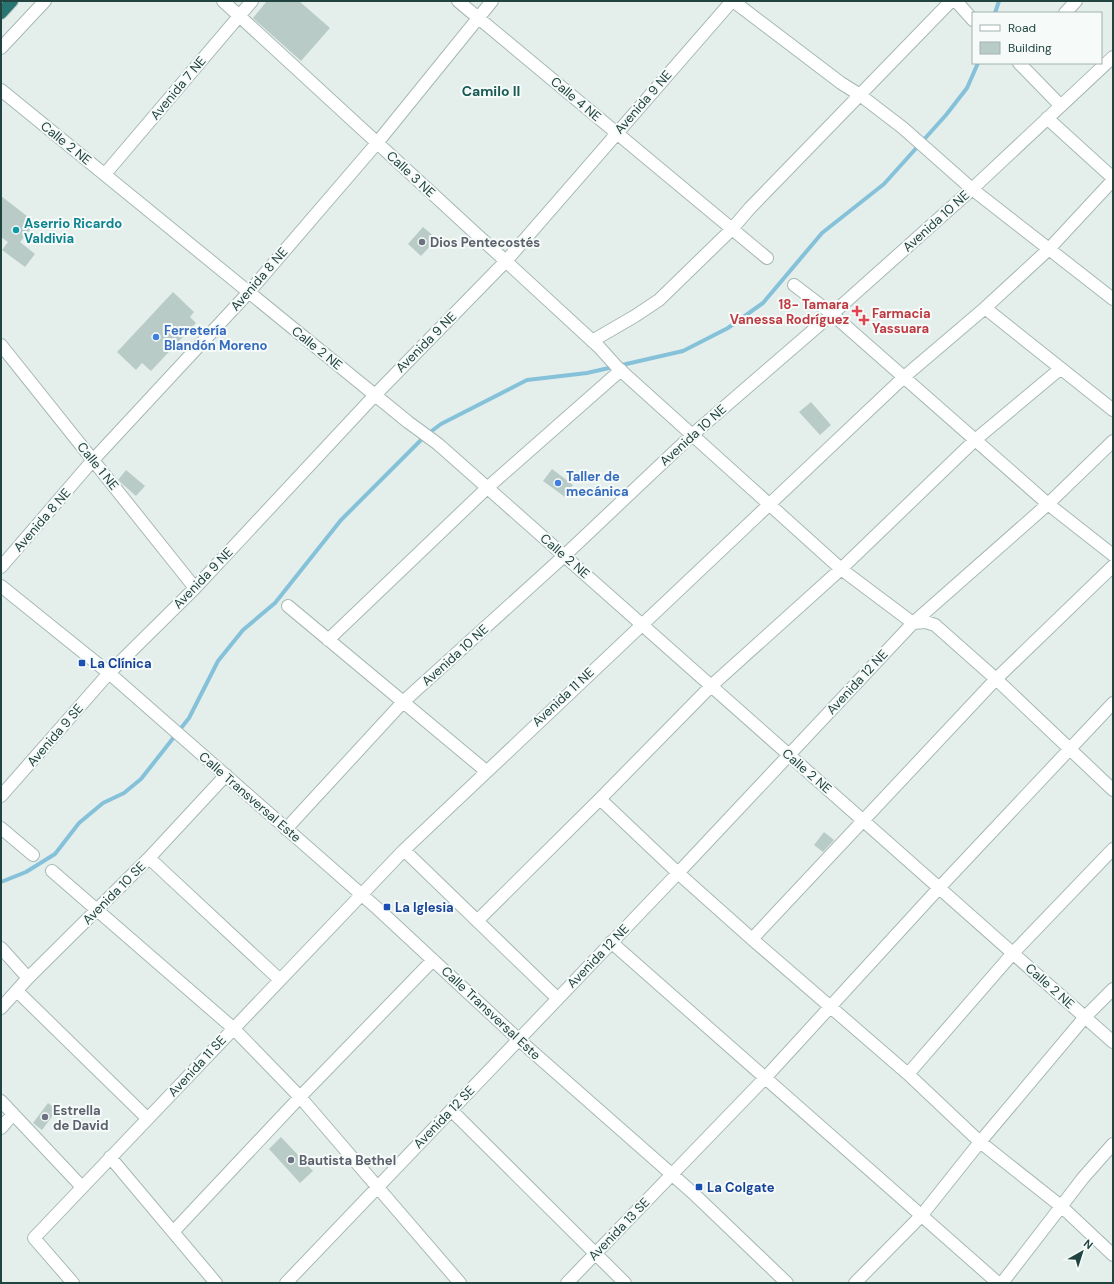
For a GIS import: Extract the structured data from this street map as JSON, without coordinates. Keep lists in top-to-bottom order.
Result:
{
  "streets": {
    "street": [
      "Avenida 7 NE",
      "Calle 4 NE",
      "Avenida 9 NE",
      "Calle 2 NE",
      "Calle 3 NE",
      "Avenida 10 NE",
      "Avenida 8 NE",
      "Calle 1 NE",
      "Avenida 12 NE",
      "Avenida 11 NE",
      "Avenida 9 SE",
      "Calle Transversal Este",
      "Avenida 10 SE",
      "Avenida 11 SE",
      "Avenida 12 SE",
      "Avenida 13 SE"
    ]
  },
  "crossings": [
    ["Avenida 7 NE", "Calle 2 NE"],
    ["Avenida 7 NE", "Calle 3 NE"],
    ["Calle 4 NE", "Avenida 9 NE"],
    ["Calle 4 NE", "Avenida 8 NE"],
    ["Avenida 9 NE", "Calle 2 NE"],
    ["Avenida 9 NE", "Calle 3 NE"],
    ["Avenida 9 NE", "Calle 1 NE"],
    ["Avenida 9 NE", "Avenida 9 SE"],
    ["Avenida 9 NE", "Calle Transversal Este"],
    ["Calle 2 NE", "Avenida 10 NE"],
    ["Calle 2 NE", "Avenida 8 NE"],
    ["Calle 2 NE", "Avenida 12 NE"],
    ["Calle 2 NE", "Avenida 11 NE"],
    ["Calle 2 NE", "Avenida 13 SE"],
    ["Calle 3 NE", "Avenida 10 NE"],
    ["Calle 3 NE", "Avenida 8 NE"],
    ["Calle 3 NE", "Avenida 12 NE"],
    ["Calle 3 NE", "Avenida 11 NE"],
    ["Avenida 10 NE", "Calle Transversal Este"],
    ["Avenida 8 NE", "Calle 1 NE"],
    ["Avenida 12 NE", "Calle Transversal Este"],
    ["Avenida 12 NE", "Avenida 12 SE"],
    ["Avenida 11 NE", "Calle Transversal Este"],
    ["Avenida 11 NE", "Avenida 11 SE"],
    ["Avenida 9 SE", "Calle Transversal Este"],
    ["Calle Transversal Este", "Avenida 10 SE"],
    ["Calle Transversal Este", "Avenida 11 SE"],
    ["Calle Transversal Este", "Avenida 12 SE"],
    ["Calle Transversal Este", "Avenida 13 SE"]
  ],
  "districts": ["Camilo II"],
  "places": {
    "other": [
      "Aserrio Ricardo Valdivia",
      "Dios Pentecostés",
      "Ferretería Blandón Moreno",
      "Taller de mecánica",
      "Estrella de David",
      "Bautista Bethel"
    ],
    "health": ["18- Tamara Vanessa Rodríguez", "Farmacia Yassuara"],
    "transit": ["La Clínica", "La Iglesia", "La Colgate"]
  },
  "legend": ["Road", "Building"],
  "north": "top right"
}
